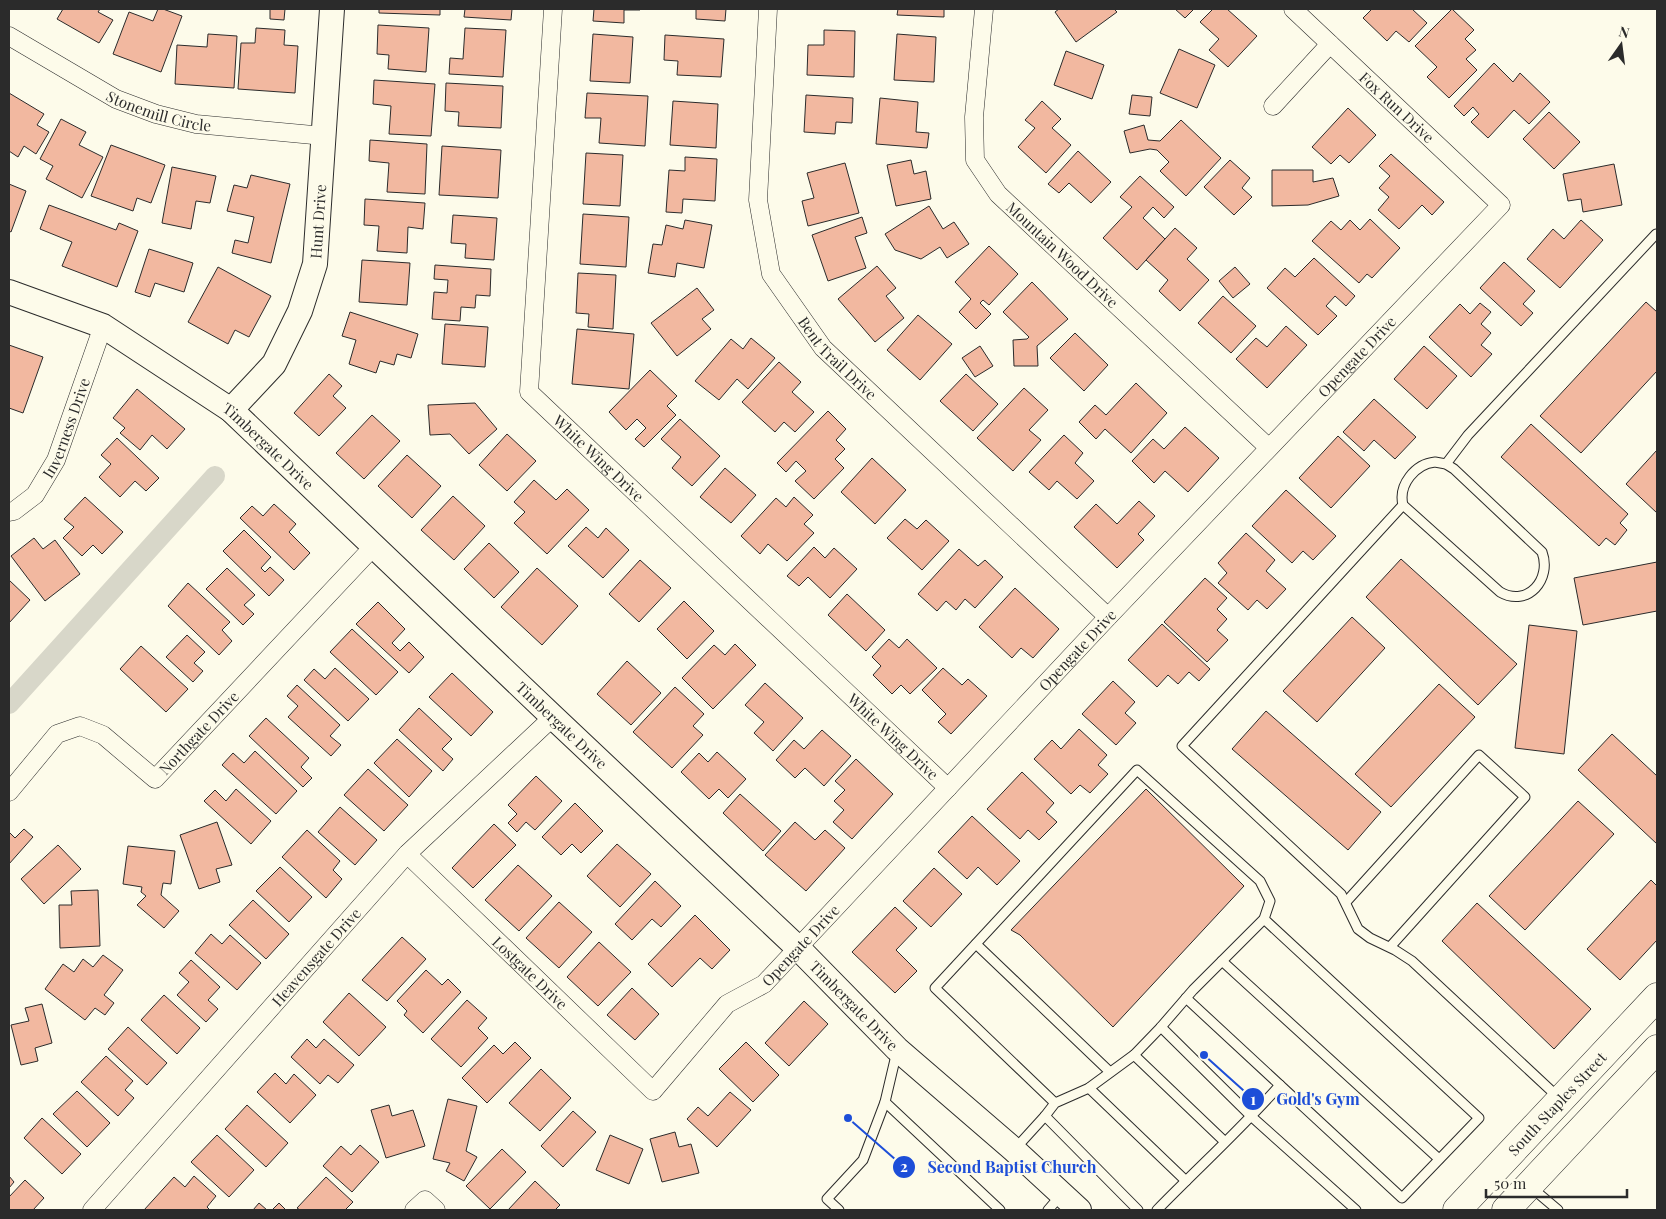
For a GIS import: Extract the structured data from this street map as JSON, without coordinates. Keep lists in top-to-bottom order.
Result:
{
  "streets": {
    "main road": ["South Staples Street"],
    "street": [
      "Fox Run Drive",
      "Stonemill Circle",
      "Hunt Drive",
      "Mountain Wood Drive",
      "Opengate Drive",
      "Bent Trail Drive",
      "Inverness Drive",
      "Timbergate Drive",
      "White Wing Drive",
      "Northgate Drive",
      "Heavensgate Drive",
      "Lostgate Drive"
    ]
  },
  "crossings": [
    ["Fox Run Drive", "Opengate Drive"],
    ["Stonemill Circle", "Hunt Drive"],
    ["Hunt Drive", "Timbergate Drive"],
    ["Mountain Wood Drive", "Opengate Drive"],
    ["Opengate Drive", "Bent Trail Drive"],
    ["Opengate Drive", "Timbergate Drive"],
    ["Opengate Drive", "White Wing Drive"],
    ["Opengate Drive", "Lostgate Drive"],
    ["Inverness Drive", "Timbergate Drive"],
    ["Timbergate Drive", "Northgate Drive"],
    ["Timbergate Drive", "Heavensgate Drive"],
    ["Heavensgate Drive", "Lostgate Drive"]
  ],
  "places": ["Gold's Gym", "Second Baptist Church"],
  "scale_bar": "50 m",
  "north": "top"
}
